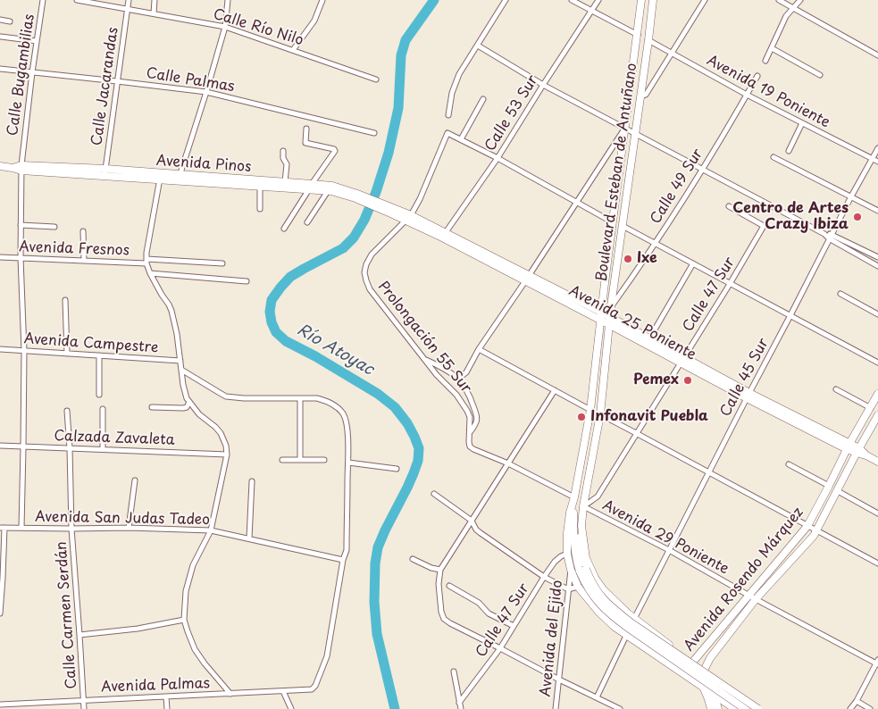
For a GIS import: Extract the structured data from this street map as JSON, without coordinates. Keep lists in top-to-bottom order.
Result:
{
  "streets": {
    "main road": [
      "Avenida Pinos",
      "Boulevard Esteban de Antuñano",
      "Avenida 25 Poniente",
      "Avenida Rosendo Márquez"
    ],
    "street": [
      "Calle Río Nilo",
      "Calle Bugambilias",
      "Calle Palmas",
      "Calle Jacarandas",
      "Avenida 19 Poniente",
      "Calle 53 Sur",
      "Calle 49 Sur",
      "Avenida Fresnos",
      "Calle 47 Sur",
      "Prolongación 55 Sur",
      "Avenida Campestre",
      "Calle 45 Sur",
      "Calzada Zavaleta",
      "Avenida San Judas Tadeo",
      "Avenida 29 Poniente",
      "Calle Carmen Serdán",
      "Avenida del Ejido",
      "Avenida Palmas"
    ]
  },
  "crossings": [
    ["Calle Río Nilo", "Calle Jacarandas"],
    ["Calle Bugambilias", "Calle Palmas"],
    ["Calle Bugambilias", "Avenida Pinos"],
    ["Calle Bugambilias", "Avenida Fresnos"],
    ["Calle Bugambilias", "Avenida Campestre"],
    ["Calle Bugambilias", "Calzada Zavaleta"],
    ["Calle Bugambilias", "Avenida San Judas Tadeo"],
    ["Calle Palmas", "Calle Jacarandas"],
    ["Calle Jacarandas", "Avenida Pinos"],
    ["Avenida 19 Poniente", "Boulevard Esteban de Antuñano"],
    ["Avenida 19 Poniente", "Calle 49 Sur"],
    ["Avenida 19 Poniente", "Calle 45 Sur"],
    ["Calle 53 Sur", "Avenida 25 Poniente"],
    ["Avenida Pinos", "Avenida 25 Poniente"],
    ["Boulevard Esteban de Antuñano", "Calle 49 Sur"],
    ["Boulevard Esteban de Antuñano", "Calle 47 Sur"],
    ["Boulevard Esteban de Antuñano", "Avenida 25 Poniente"],
    ["Boulevard Esteban de Antuñano", "Avenida 29 Poniente"],
    ["Calle 47 Sur", "Avenida 25 Poniente"],
    ["Calle 47 Sur", "Avenida 29 Poniente"],
    ["Avenida 25 Poniente", "Prolongación 55 Sur"],
    ["Avenida 25 Poniente", "Calle 45 Sur"],
    ["Avenida 25 Poniente", "Avenida Rosendo Márquez"],
    ["Calle 45 Sur", "Avenida 29 Poniente"],
    ["Calzada Zavaleta", "Calle Carmen Serdán"],
    ["Avenida San Judas Tadeo", "Calle Carmen Serdán"],
    ["Avenida San Judas Tadeo", "Avenida Palmas"],
    ["Avenida 29 Poniente", "Avenida Rosendo Márquez"],
    ["Calle Carmen Serdán", "Avenida Palmas"]
  ],
  "water": ["Río Atoyac"],
  "places": [
    "Centro de Artes Crazy Ibiza",
    "Ixe",
    "Pemex",
    "Infonavit Puebla"
  ]
}
